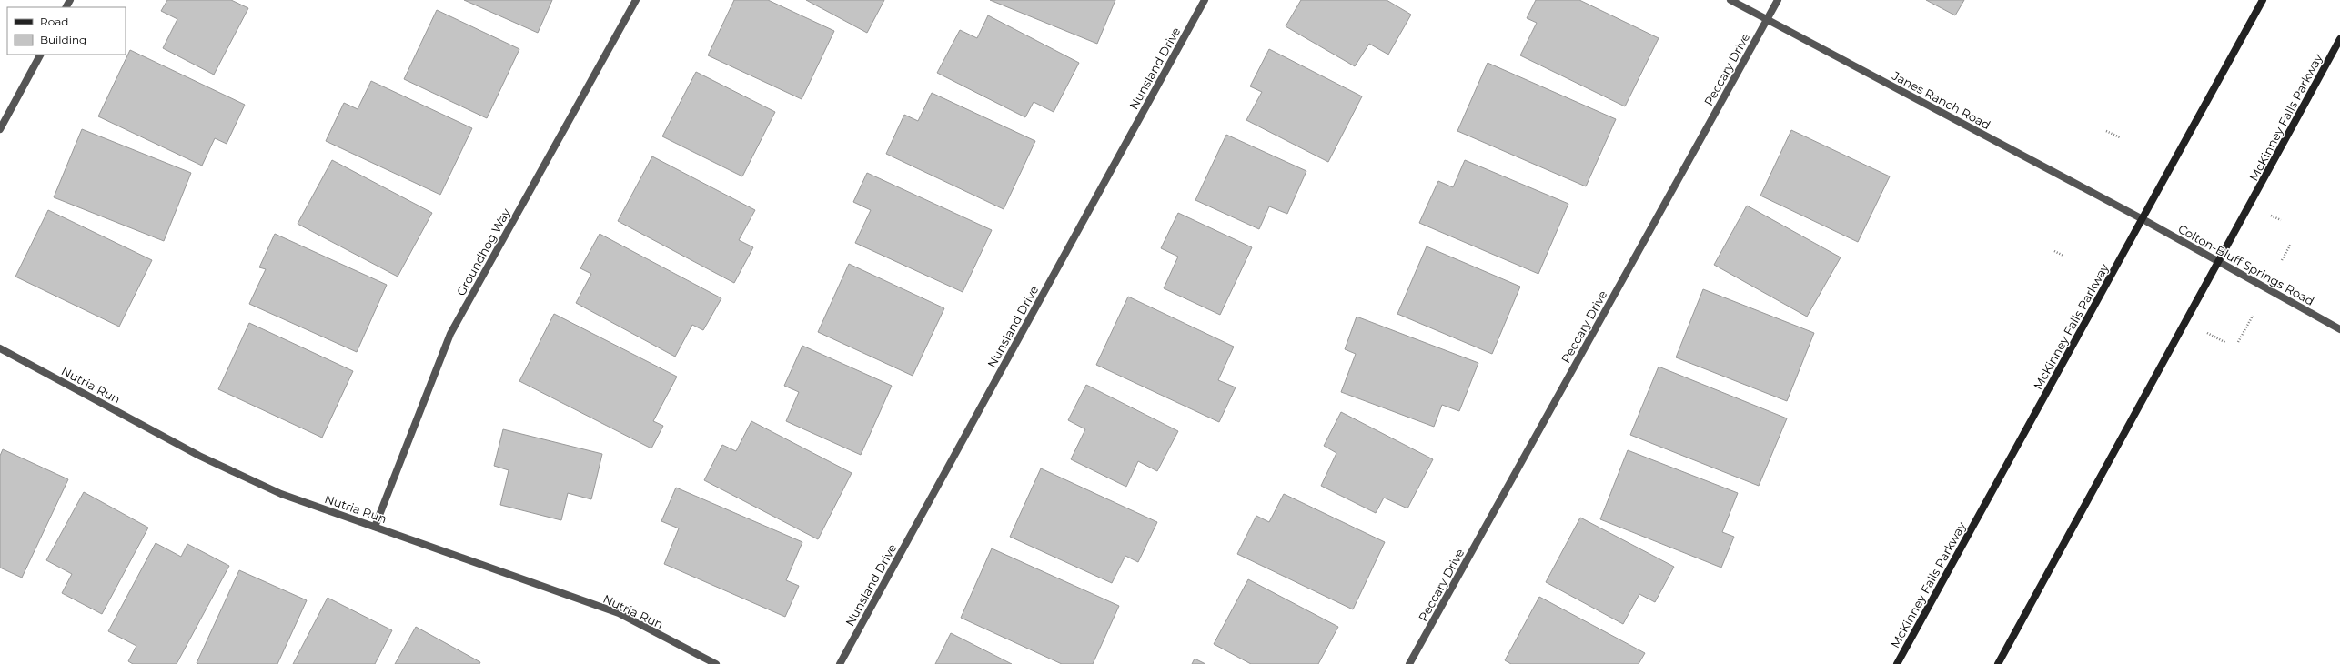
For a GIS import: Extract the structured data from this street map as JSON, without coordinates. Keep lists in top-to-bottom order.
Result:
{
  "streets": {
    "main road": ["McKinney Falls Parkway"],
    "street": [
      "Nunsland Drive",
      "Peccary Drive",
      "Janes Ranch Road",
      "Groundhog Way",
      "Colton-Bluff Springs Road",
      "Nutria Run"
    ]
  },
  "crossings": [
    ["Peccary Drive", "Janes Ranch Road"],
    ["Janes Ranch Road", "McKinney Falls Parkway"],
    ["Janes Ranch Road", "Colton-Bluff Springs Road"],
    ["McKinney Falls Parkway", "Colton-Bluff Springs Road"],
    ["Groundhog Way", "Nutria Run"]
  ],
  "legend": ["Road", "Building"]
}
